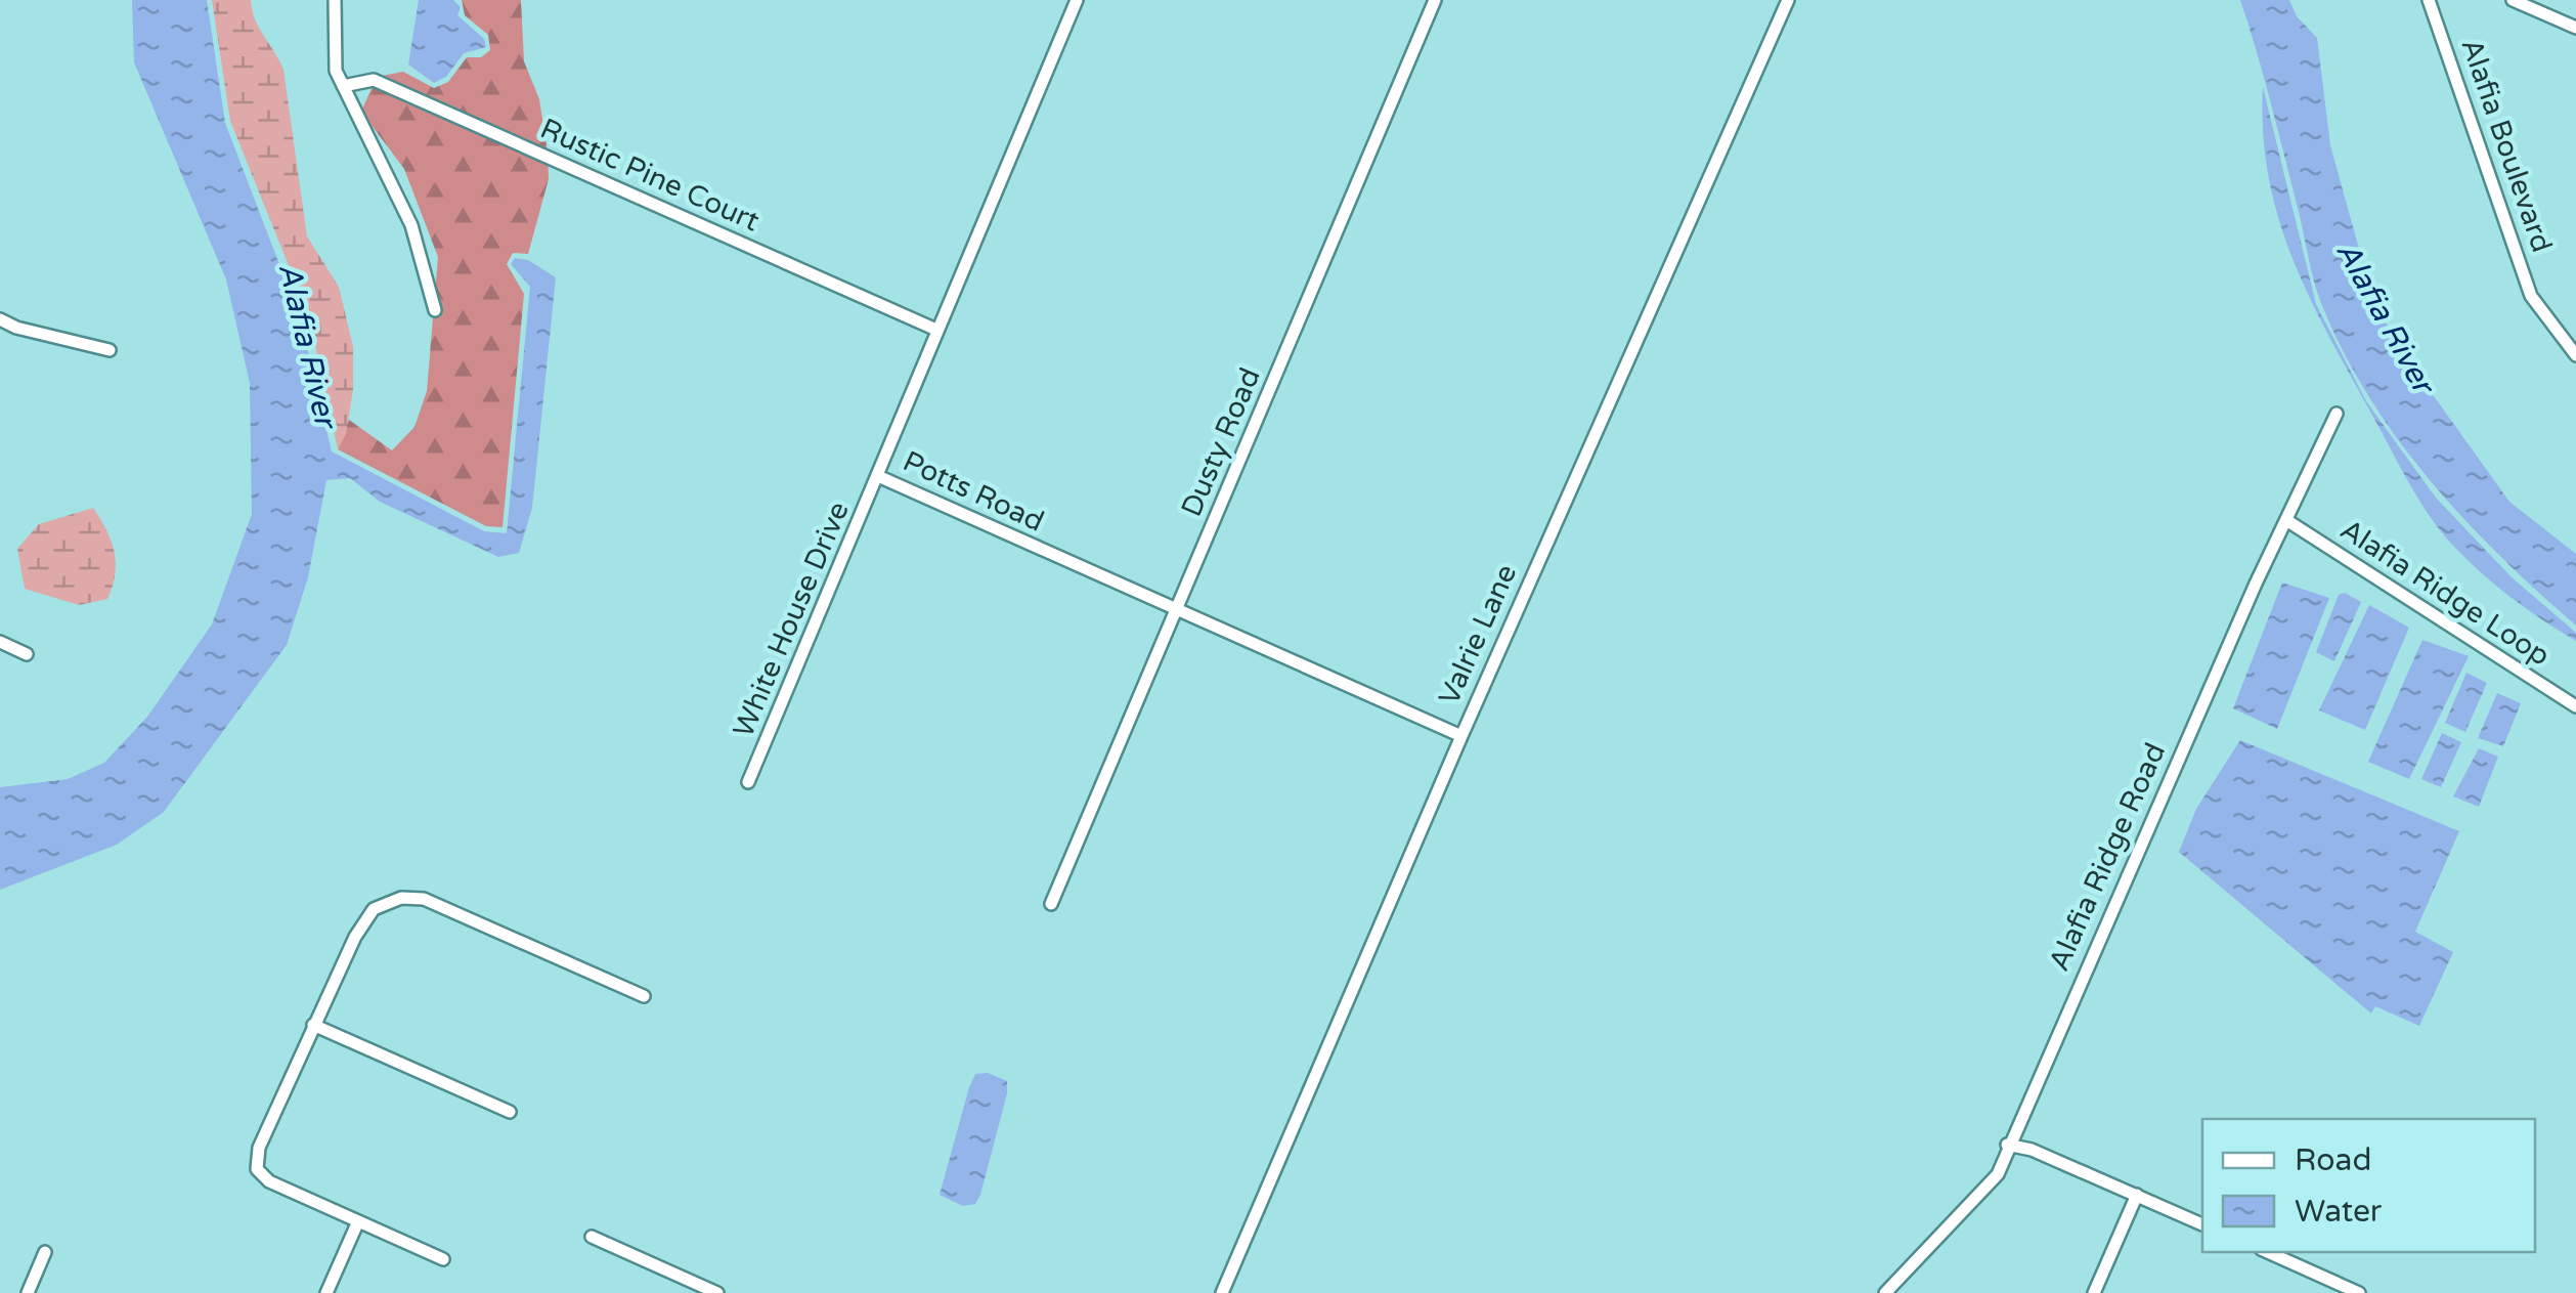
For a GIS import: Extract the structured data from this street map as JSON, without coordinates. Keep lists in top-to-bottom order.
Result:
{
  "streets": {
    "street": [
      "Alafia Boulevard",
      "Rustic Pine Court",
      "Dusty Road",
      "Potts Road",
      "Alafia Ridge Loop",
      "White House Drive",
      "Valrie Lane",
      "Alafia Ridge Road"
    ]
  },
  "crossings": [
    ["Rustic Pine Court", "Potts Road"],
    ["Dusty Road", "Potts Road"],
    ["Potts Road", "White House Drive"],
    ["Potts Road", "Valrie Lane"],
    ["Alafia Ridge Loop", "Alafia Ridge Road"]
  ],
  "water": ["Alafia River"],
  "legend": ["Road", "Water"]
}
